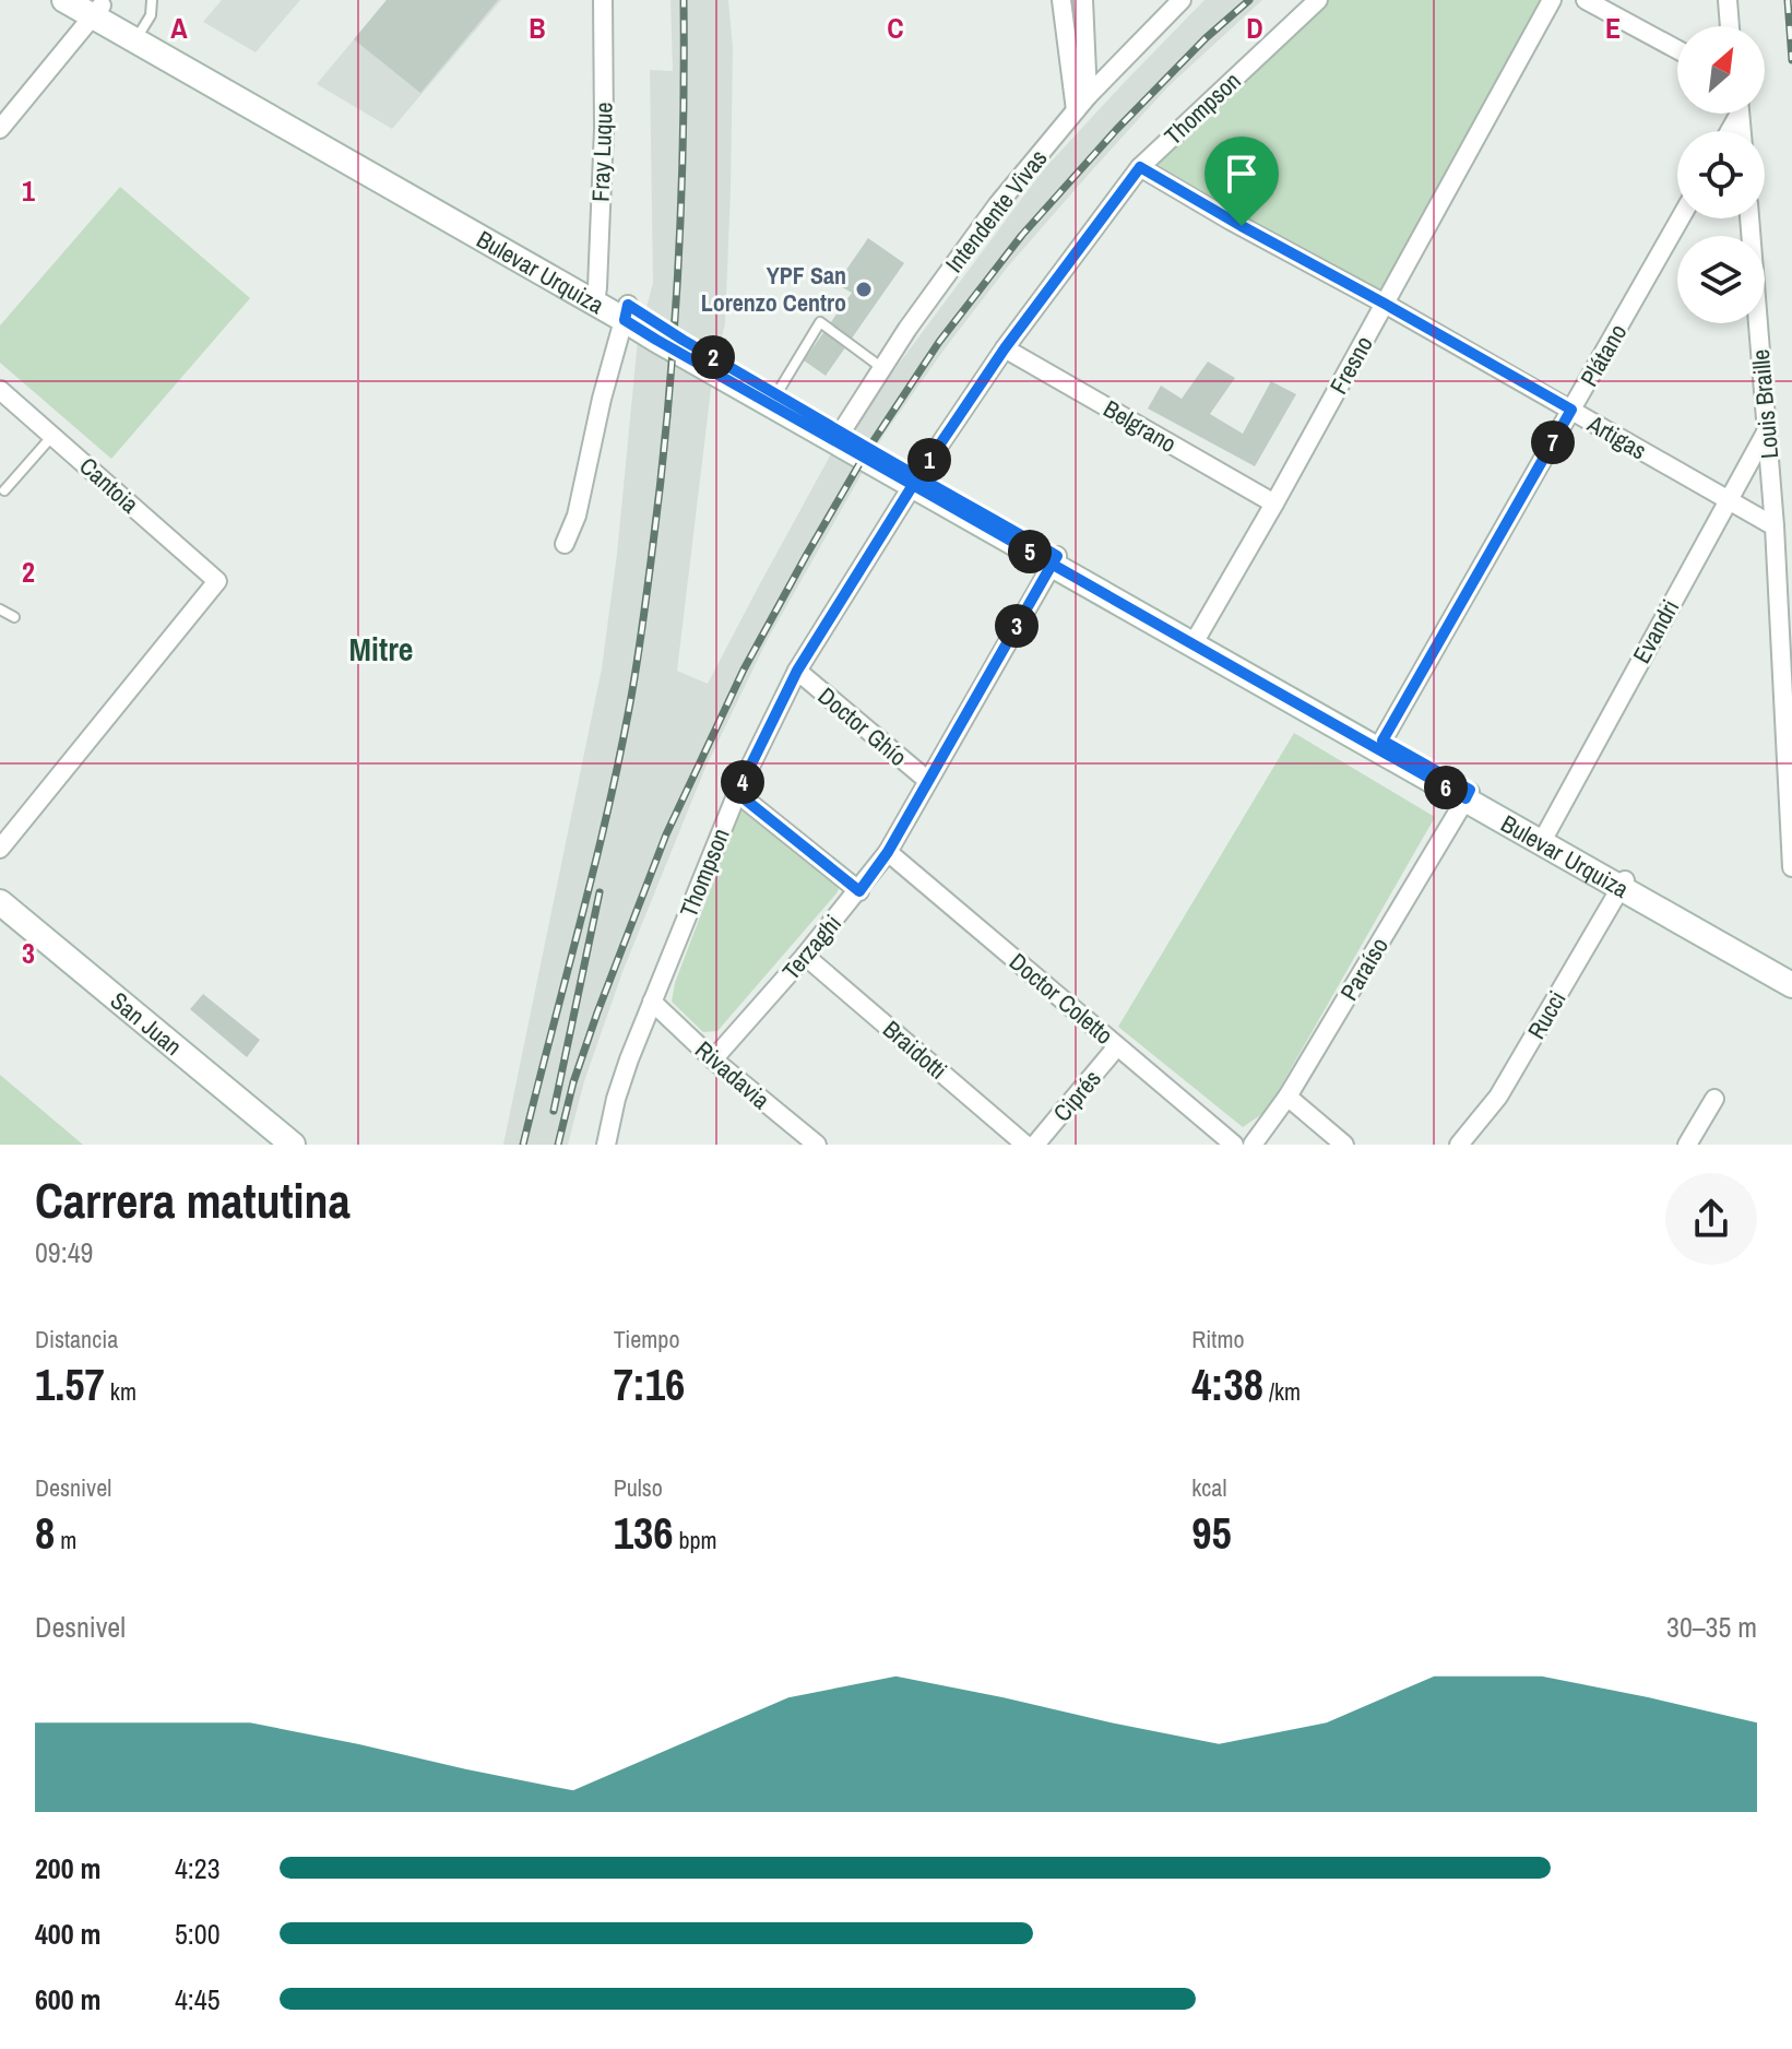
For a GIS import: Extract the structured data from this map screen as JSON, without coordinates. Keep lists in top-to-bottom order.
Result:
{
  "streets": {
    "main road": ["Bulevar Urquiza", "San Juan"],
    "street": [
      "Thompson",
      "Fray Luque",
      "Intendente Vivas",
      "Plátano",
      "Fresno",
      "Louis Braille",
      "Belgrano",
      "Artigas",
      "Cantoia",
      "Evandri",
      "Doctor Ghío",
      "Terzaghi",
      "Paraíso",
      "Doctor Coletto",
      "Rucci",
      "Braidotti",
      "Rivadavia",
      "Ciprés"
    ]
  },
  "crossings": [
    ["Thompson", "Bulevar Urquiza"],
    ["Thompson", "Belgrano"],
    ["Thompson", "Artigas"],
    ["Thompson", "Doctor Ghío"],
    ["Thompson", "Rivadavia"],
    ["Fray Luque", "Bulevar Urquiza"],
    ["Intendente Vivas", "Bulevar Urquiza"],
    ["Bulevar Urquiza", "Plátano"],
    ["Bulevar Urquiza", "Fresno"],
    ["Bulevar Urquiza", "Evandri"],
    ["Bulevar Urquiza", "Terzaghi"],
    ["Bulevar Urquiza", "Paraíso"],
    ["Bulevar Urquiza", "Rucci"],
    ["Plátano", "Artigas"],
    ["Fresno", "Belgrano"],
    ["Fresno", "Artigas"],
    ["Louis Braille", "Artigas"],
    ["Louis Braille", "Evandri"],
    ["Artigas", "Evandri"],
    ["Doctor Ghío", "Terzaghi"],
    ["Terzaghi", "Doctor Coletto"],
    ["Terzaghi", "Braidotti"],
    ["Terzaghi", "Rivadavia"],
    ["Doctor Coletto", "Ciprés"]
  ],
  "districts": ["Mitre"],
  "places": ["YPF San Lorenzo Centro"],
  "north": "top right",
  "page": {
    "pins": [
      "2",
      "7",
      "1",
      "5",
      "3",
      "4",
      "6"
    ],
    "heading": ["Carrera matutina", "09:49"],
    "stats": [
      ["Distancia", "1.57 km"],
      ["Tiempo", "7:16"],
      ["Ritmo", "4:38 /km"],
      ["Desnivel", "8 m"],
      ["Pulso", "136 bpm"],
      ["kcal", "95"]
    ],
    "chart": ["Desnivel", "30–35 m"],
    "list": [
      {
        "name": "200 m",
        "note": "4:23"
      },
      {
        "name": "400 m",
        "note": "5:00"
      },
      {
        "name": "600 m",
        "note": "4:45"
      }
    ]
  },
  "grid": {
    "columns": [
      "A",
      "B",
      "C",
      "D",
      "E"
    ],
    "rows": ["1", "2", "3"]
  }
}
